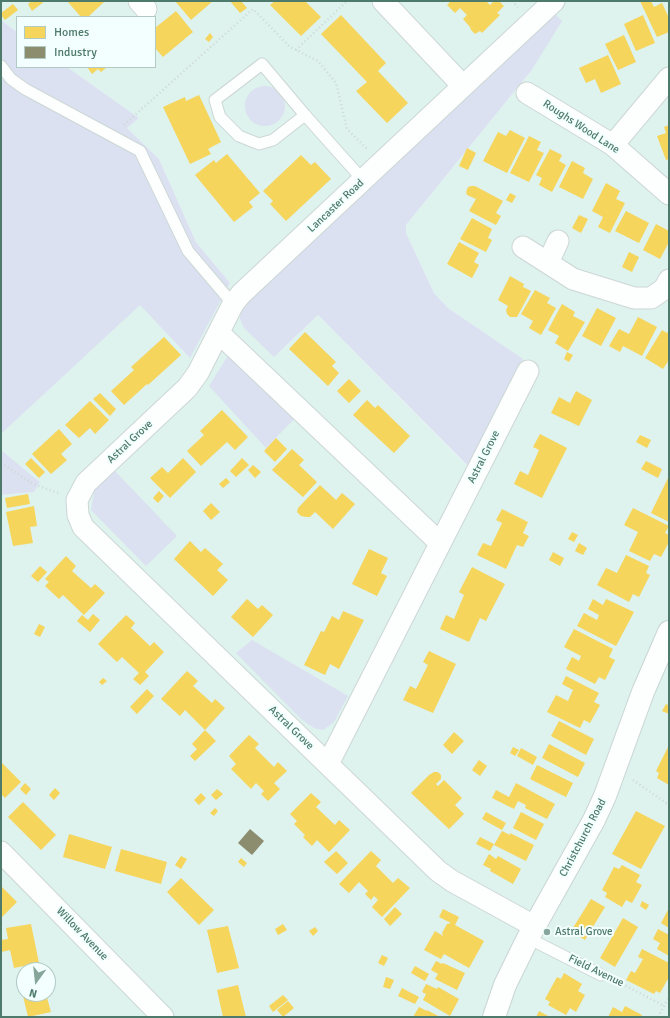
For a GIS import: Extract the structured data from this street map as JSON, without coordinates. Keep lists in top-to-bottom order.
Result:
{
  "streets": {
    "street": [
      "Roughs Wood Lane",
      "Lancaster Road",
      "Astral Grove",
      "Christchurch Road",
      "Willow Avenue"
    ],
    "lane": ["Field Avenue"]
  },
  "crossings": [
    ["Lancaster Road", "Astral Grove"],
    ["Astral Grove", "Christchurch Road"],
    ["Astral Grove", "Field Avenue"],
    ["Christchurch Road", "Field Avenue"]
  ],
  "places": ["Astral Grove"],
  "legend": ["Homes", "Industry"],
  "north": "bottom"
}
